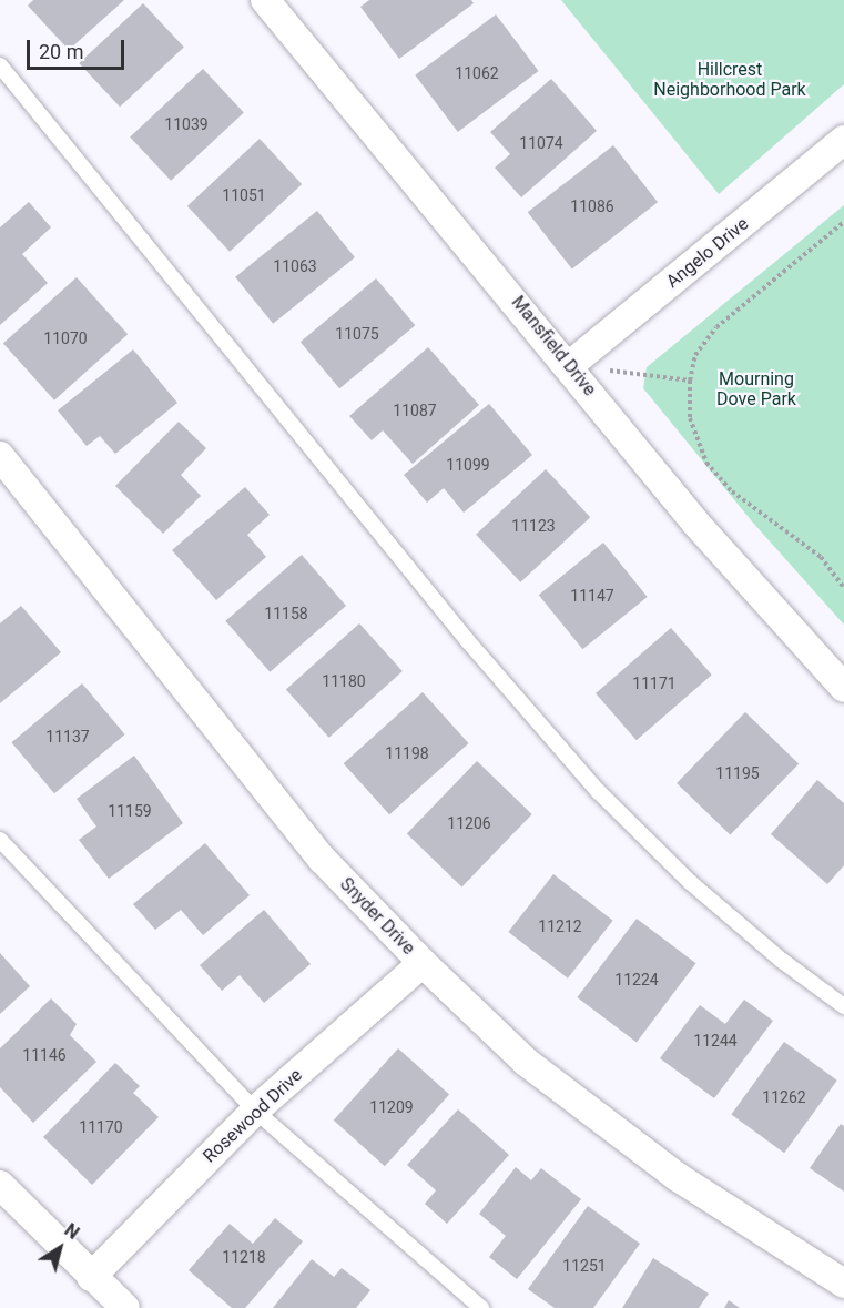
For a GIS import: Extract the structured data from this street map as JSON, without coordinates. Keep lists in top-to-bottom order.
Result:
{
  "streets": {
    "street": [
      "Angelo Drive",
      "Mansfield Drive",
      "Snyder Drive",
      "Rosewood Drive"
    ]
  },
  "crossings": [
    ["Angelo Drive", "Mansfield Drive"],
    ["Snyder Drive", "Rosewood Drive"]
  ],
  "parks": ["Hillcrest Neighborhood Park", "Mourning Dove Park"],
  "house_numbers": [
    "11062",
    "11039",
    "11074",
    "11051",
    "11086",
    "11063",
    "11075",
    "11070",
    "11087",
    "11099",
    "11123",
    "11147",
    "11158",
    "11180",
    "11171",
    "11137",
    "11198",
    "11195",
    "11159",
    "11206",
    "11212",
    "11224",
    "11244",
    "11146",
    "11262",
    "11209",
    "11170",
    "11218",
    "11251"
  ],
  "scale_bar": "20 m",
  "north": "top right"
}
